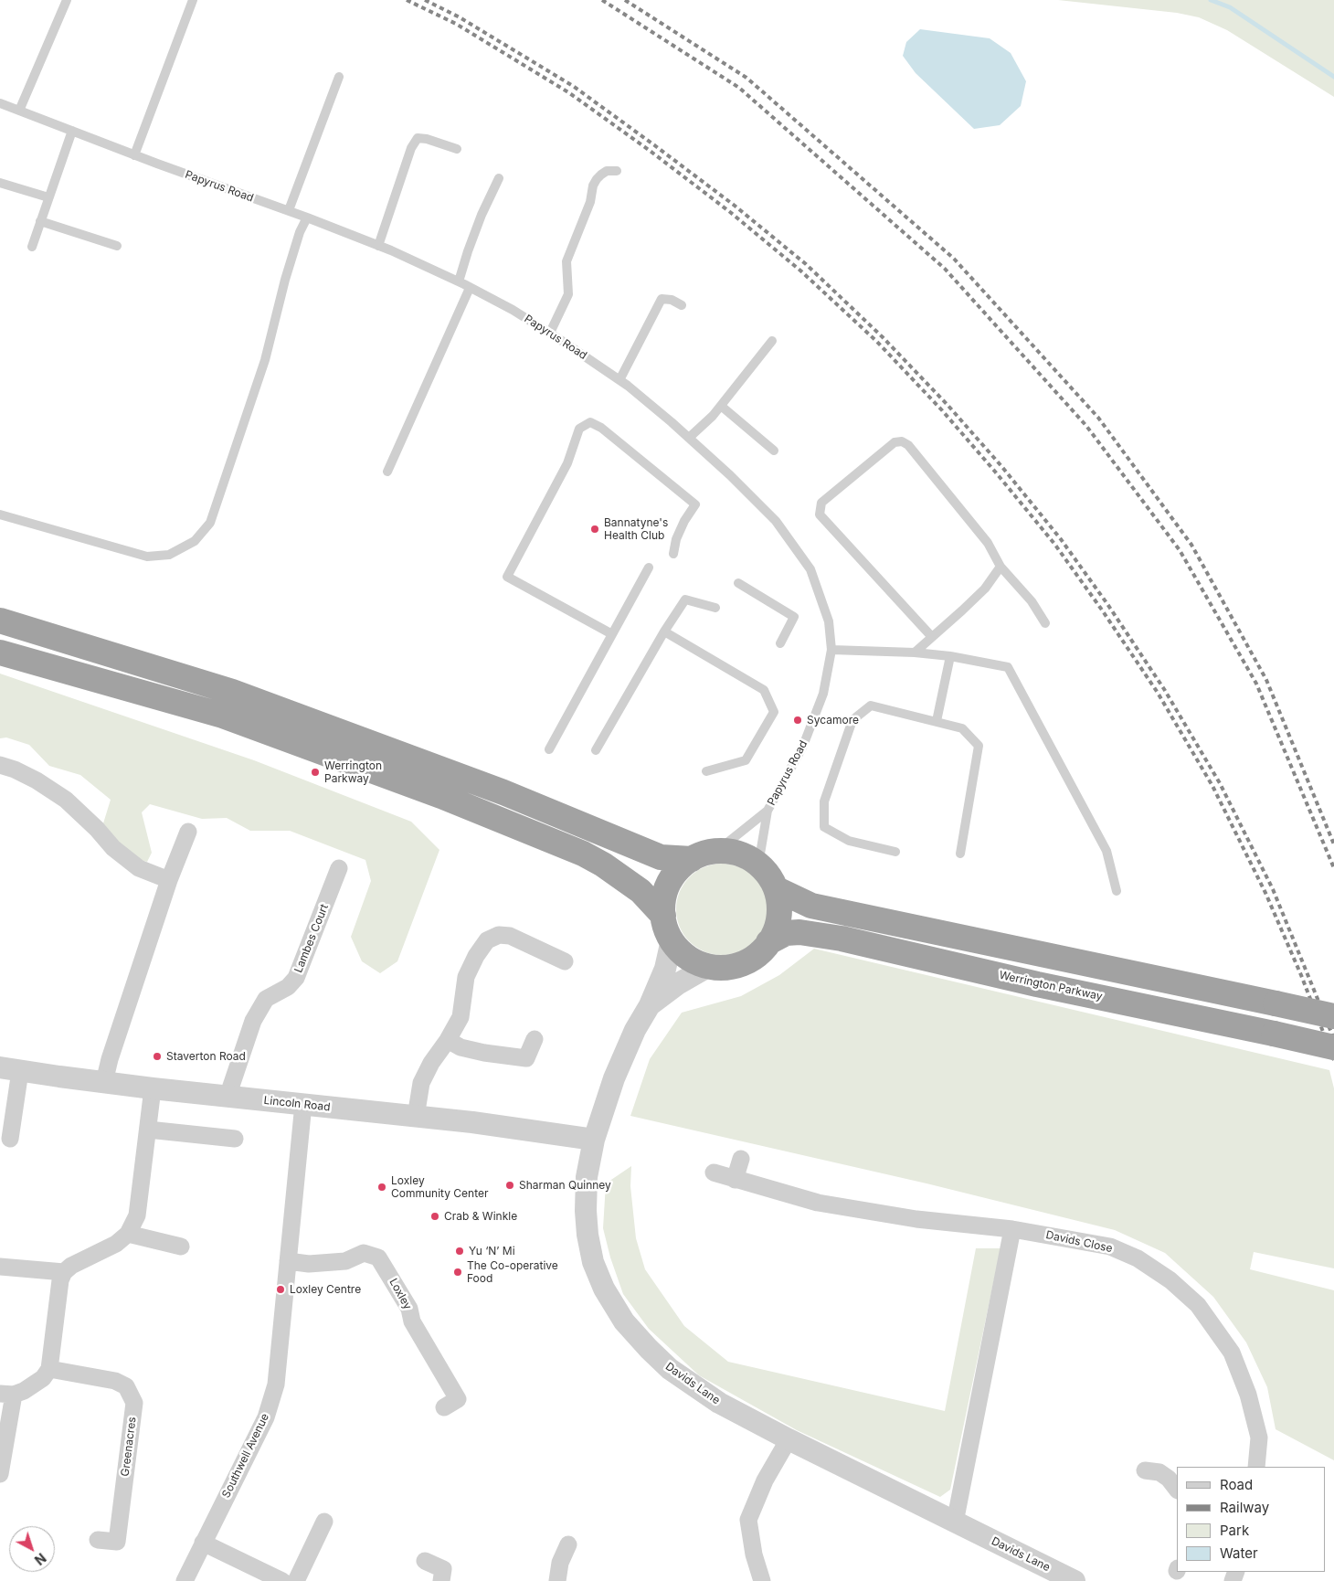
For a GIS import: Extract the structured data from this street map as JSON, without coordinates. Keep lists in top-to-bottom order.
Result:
{
  "streets": {
    "highway": ["Werrington Parkway"],
    "street": [
      "Lambes Court",
      "Lincoln Road",
      "Davids Close",
      "Loxley",
      "Davids Lane",
      "Greenacres",
      "Southwell Avenue"
    ],
    "lane": ["Papyrus Road"]
  },
  "crossings": [
    ["Papyrus Road", "Werrington Parkway"],
    ["Papyrus Road", "Davids Lane"],
    ["Lambes Court", "Lincoln Road"],
    ["Werrington Parkway", "Davids Lane"],
    ["Lincoln Road", "Davids Lane"],
    ["Lincoln Road", "Southwell Avenue"],
    ["Loxley", "Southwell Avenue"]
  ],
  "places": [
    "Bannatyne's Health Club",
    "Sycamore",
    "Werrington Parkway",
    "Staverton Road",
    "Sharman Quinney",
    "Loxley Community Center",
    "Crab & Winkle",
    "Yu ‘N’ Mi",
    "The Co-operative Food",
    "Loxley Centre"
  ],
  "legend": [
    "Road",
    "Railway",
    "Park",
    "Water"
  ],
  "north": "bottom right"
}
